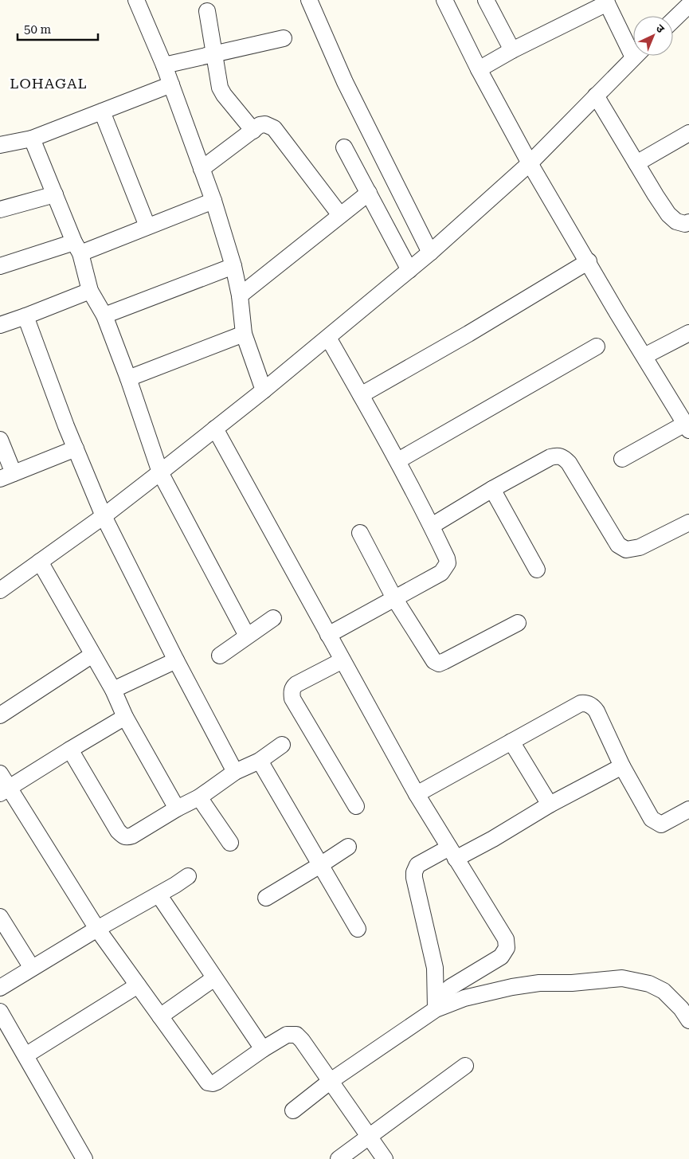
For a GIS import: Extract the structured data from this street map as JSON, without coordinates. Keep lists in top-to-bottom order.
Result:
{
  "districts": ["LOHAGAL"],
  "scale_bar": "50 m",
  "north": "top right"
}
